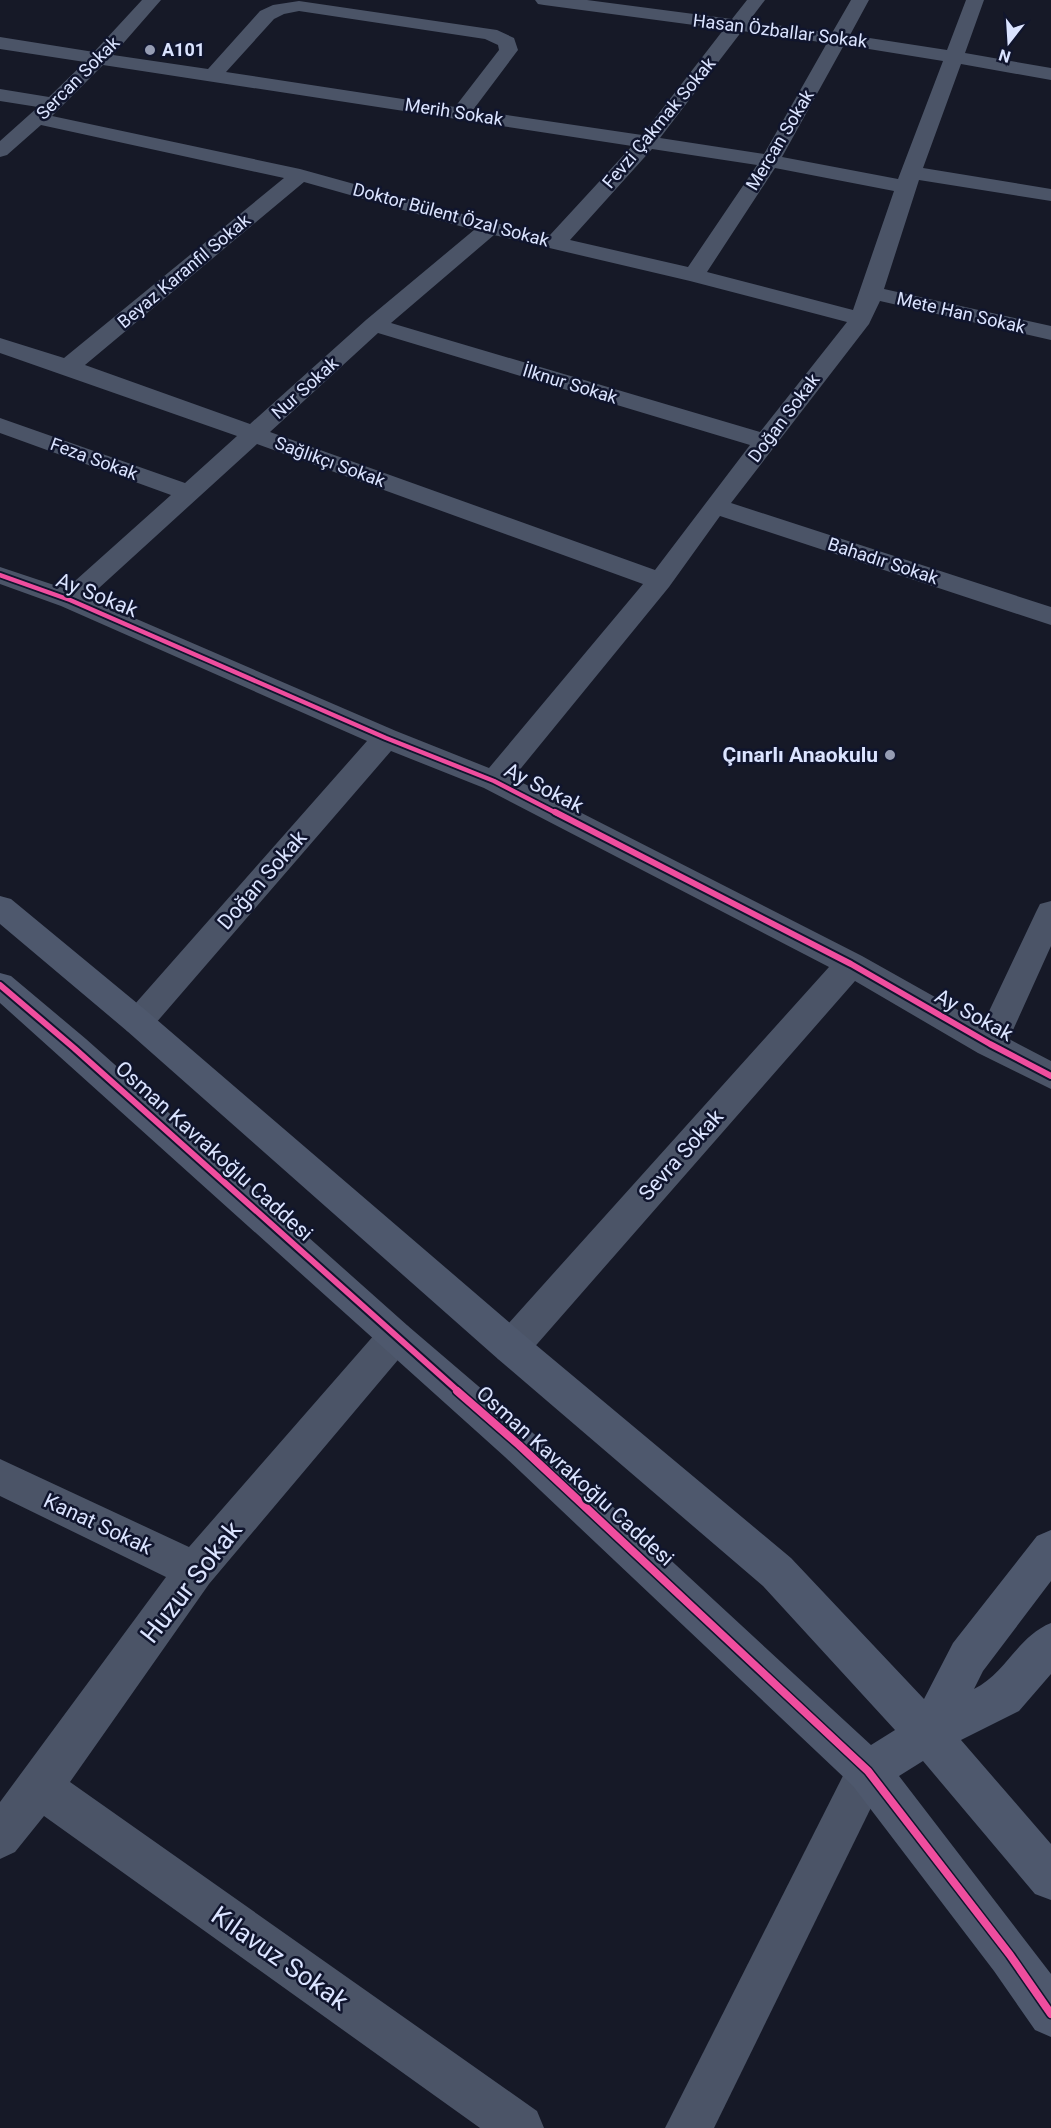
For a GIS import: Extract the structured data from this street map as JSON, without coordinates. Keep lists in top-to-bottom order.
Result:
{
  "streets": {
    "street": [
      "Hasan Özballar Sokak",
      "Sercan Sokak",
      "Merih Sokak",
      "Fevzi Çakmak Sokak",
      "Mercan Sokak",
      "Doktor Bülent Özal Sokak",
      "Beyaz Karanfil Sokak",
      "Mete Han Sokak",
      "İlknur Sokak",
      "Nur Sokak",
      "Doğan Sokak",
      "Feza Sokak",
      "Sağlıkçı Sokak",
      "Bahadır Sokak",
      "Ay Sokak",
      "Osman Kavrakoğlu Caddesi",
      "Sevra Sokak",
      "Kanat Sokak",
      "Huzur Sokak",
      "Kılavuz Sokak"
    ]
  },
  "crossings": [
    ["Hasan Özballar Sokak", "Fevzi Çakmak Sokak"],
    ["Hasan Özballar Sokak", "Mercan Sokak"],
    ["Hasan Özballar Sokak", "Doğan Sokak"],
    ["Sercan Sokak", "Merih Sokak"],
    ["Sercan Sokak", "Doktor Bülent Özal Sokak"],
    ["Merih Sokak", "Fevzi Çakmak Sokak"],
    ["Merih Sokak", "Mercan Sokak"],
    ["Merih Sokak", "Doğan Sokak"],
    ["Fevzi Çakmak Sokak", "Doktor Bülent Özal Sokak"],
    ["Mercan Sokak", "Doktor Bülent Özal Sokak"],
    ["Doktor Bülent Özal Sokak", "Beyaz Karanfil Sokak"],
    ["Doktor Bülent Özal Sokak", "Nur Sokak"],
    ["Doktor Bülent Özal Sokak", "Doğan Sokak"],
    ["Beyaz Karanfil Sokak", "Sağlıkçı Sokak"],
    ["Mete Han Sokak", "Doğan Sokak"],
    ["İlknur Sokak", "Nur Sokak"],
    ["İlknur Sokak", "Doğan Sokak"],
    ["Nur Sokak", "Feza Sokak"],
    ["Nur Sokak", "Sağlıkçı Sokak"],
    ["Nur Sokak", "Ay Sokak"],
    ["Doğan Sokak", "Sağlıkçı Sokak"],
    ["Doğan Sokak", "Bahadır Sokak"],
    ["Doğan Sokak", "Ay Sokak"],
    ["Ay Sokak", "Sevra Sokak"],
    ["Osman Kavrakoğlu Caddesi", "Huzur Sokak"],
    ["Kanat Sokak", "Huzur Sokak"],
    ["Huzur Sokak", "Kılavuz Sokak"]
  ],
  "places": ["A101", "Çınarlı Anaokulu"],
  "north": "bottom"
}
